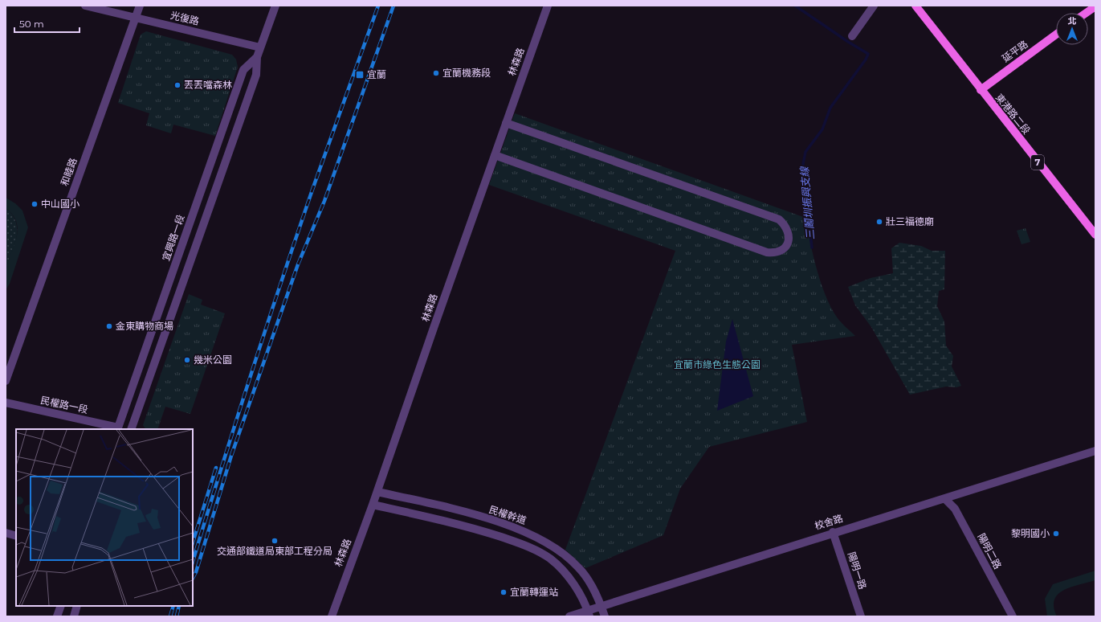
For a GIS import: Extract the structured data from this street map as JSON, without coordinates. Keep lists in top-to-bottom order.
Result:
{
  "streets": {
    "main road": ["延平路", "東港路二段", "7"],
    "street": [
      "光復路",
      "林森路",
      "和睦路",
      "宜興路一段",
      "民權路一段",
      "民權幹道",
      "校舍路",
      "陽明二路",
      "陽明一路"
    ]
  },
  "crossings": [
    ["光復路", "和睦路"],
    ["光復路", "宜興路一段"],
    ["延平路", "東港路二段"],
    ["林森路", "民權幹道"],
    ["宜興路一段", "民權路一段"],
    ["民權幹道", "校舍路"],
    ["校舍路", "陽明二路"],
    ["校舍路", "陽明一路"]
  ],
  "water": ["三鬮圳振興支線"],
  "parks": ["宜蘭市綠色生態公園"],
  "places": {
    "other": [
      "宜蘭機務段",
      "丟丟噹森林",
      "中山國小",
      "壯三福德廟",
      "金東購物商場",
      "幾米公園",
      "黎明國小",
      "交通部鐵道局東部工程分局",
      "宜蘭轉運站"
    ],
    "transit": ["宜蘭"]
  },
  "scale_bar": "50 m",
  "north": "top"
}
